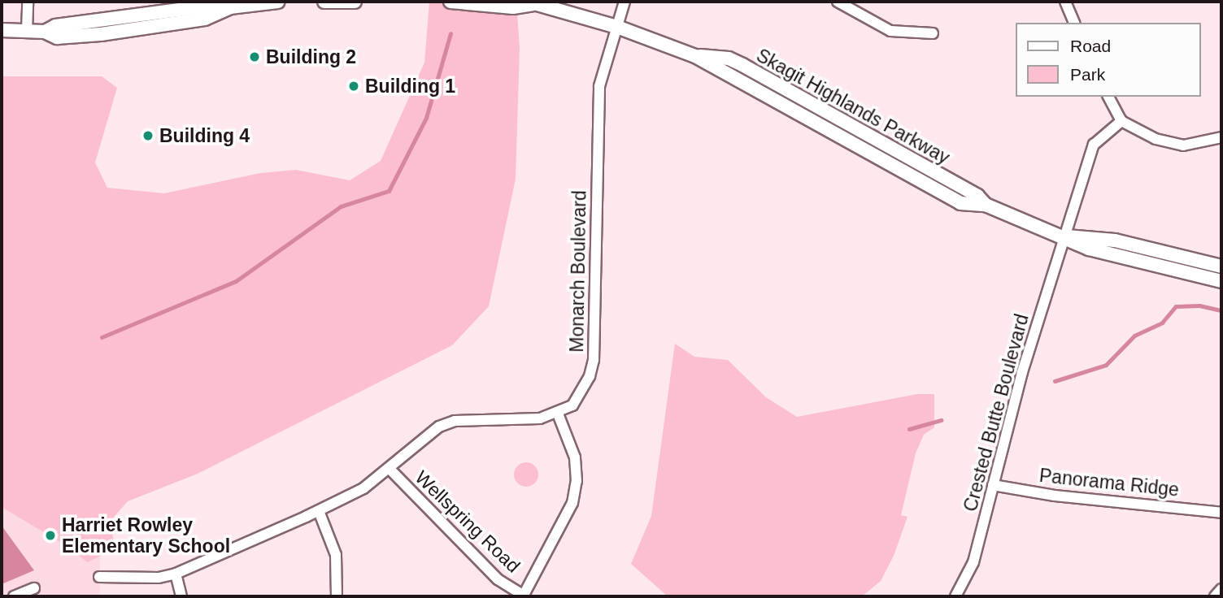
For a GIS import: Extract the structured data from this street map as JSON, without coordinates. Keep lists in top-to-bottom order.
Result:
{
  "streets": {
    "street": [
      "Skagit Highlands Parkway",
      "Monarch Boulevard",
      "Crested Butte Boulevard",
      "Panorama Ridge",
      "Wellspring Road"
    ]
  },
  "crossings": [
    ["Skagit Highlands Parkway", "Monarch Boulevard"],
    ["Skagit Highlands Parkway", "Crested Butte Boulevard"],
    ["Crested Butte Boulevard", "Panorama Ridge"]
  ],
  "places": [
    "Building 2",
    "Building 1",
    "Building 4",
    "Harriet Rowley Elementary School"
  ],
  "legend": ["Road", "Park"]
}
